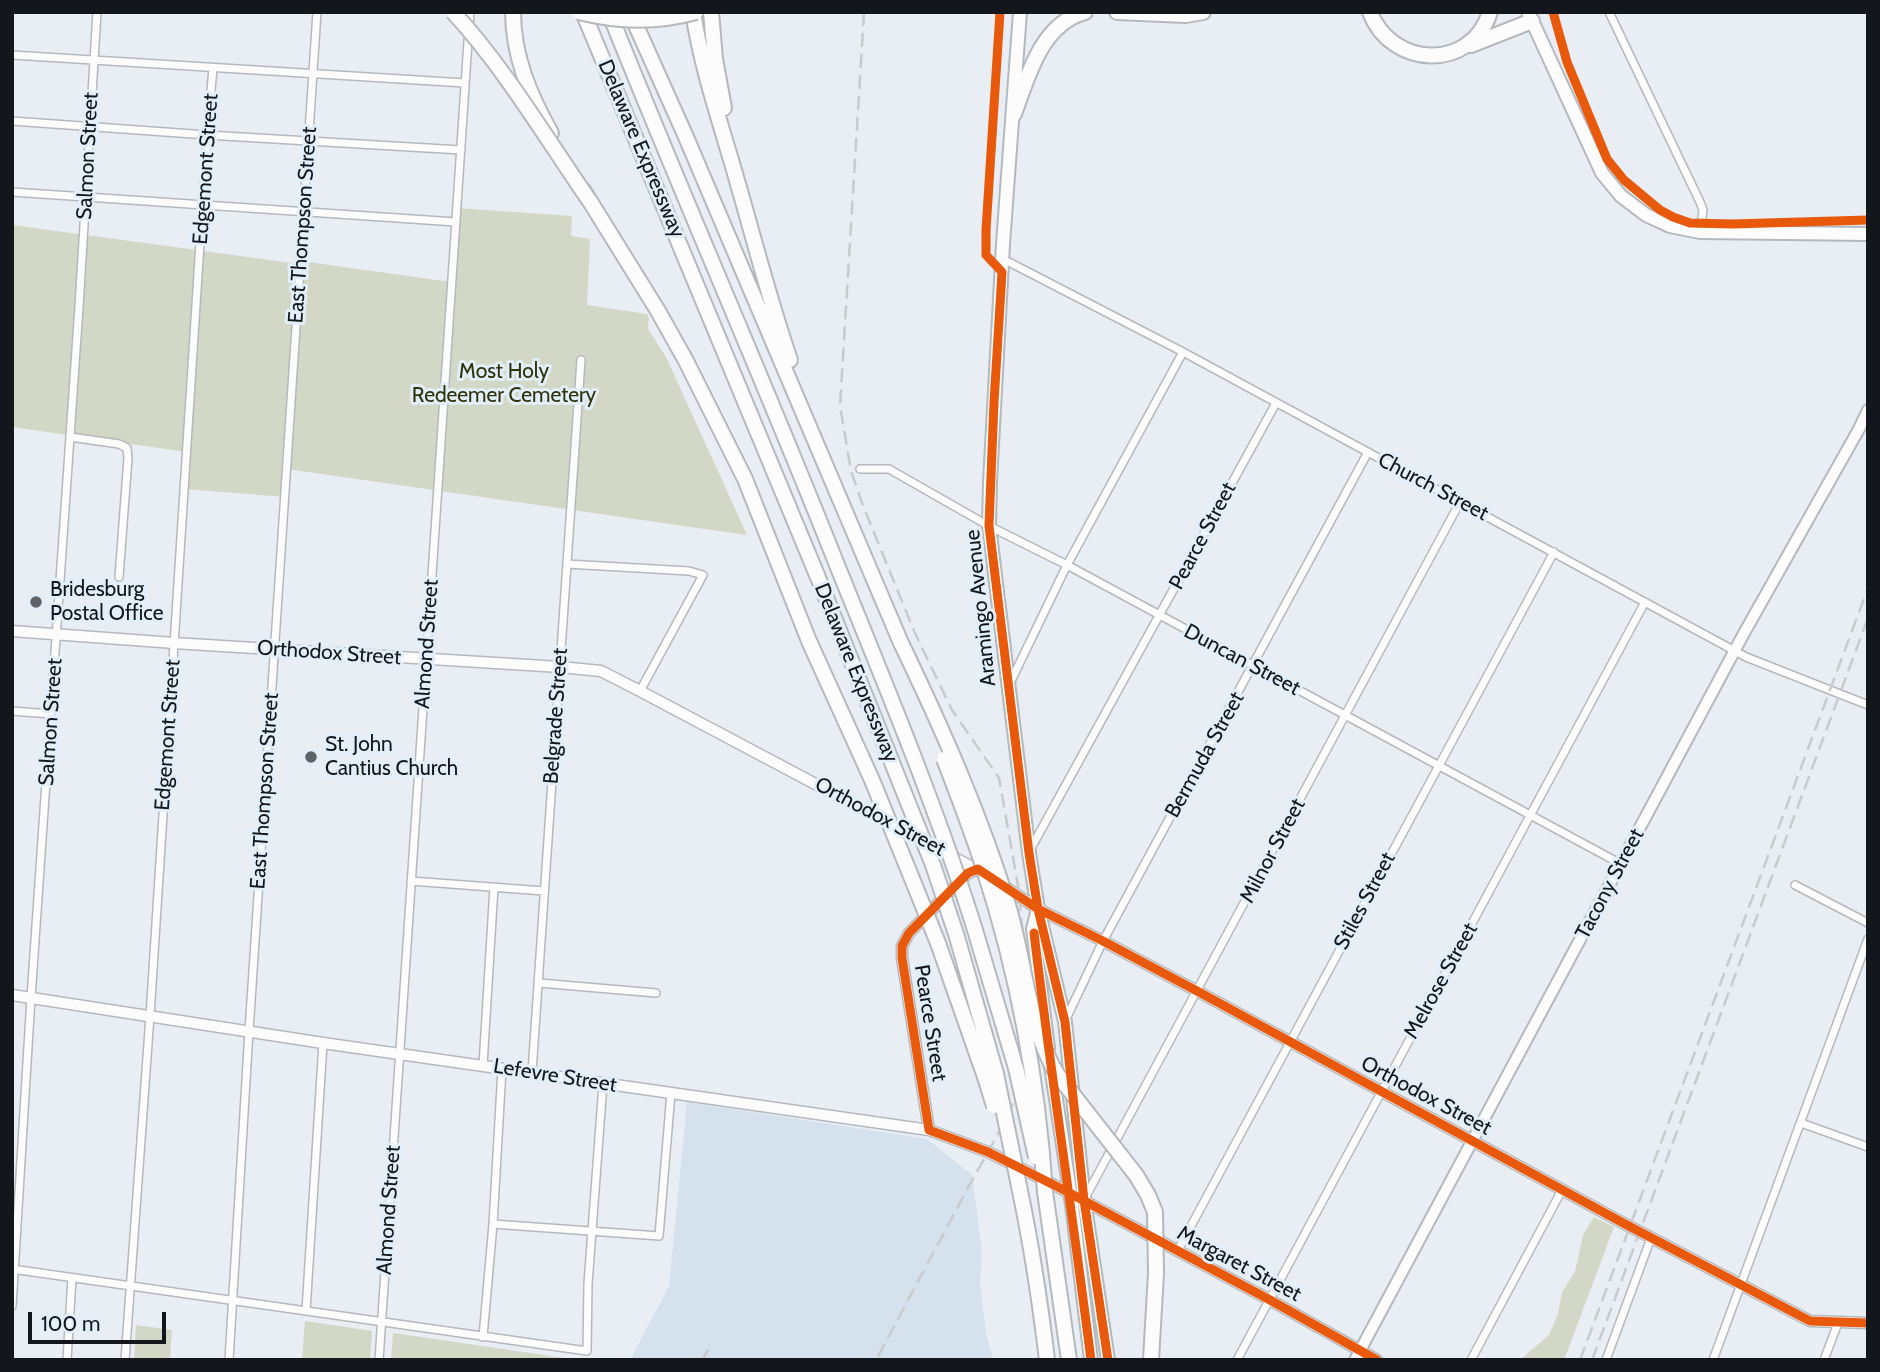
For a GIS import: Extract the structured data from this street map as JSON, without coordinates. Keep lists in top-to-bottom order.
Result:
{
  "streets": {
    "highway": ["Delaware Expressway"],
    "main road": ["Aramingo Avenue", "Tacony Street"],
    "street": [
      "Salmon Street",
      "Edgemont Street",
      "East Thompson Street",
      "Church Street",
      "Pearce Street",
      "Almond Street",
      "Orthodox Street",
      "Duncan Street",
      "Belgrade Street",
      "Bermuda Street",
      "Milnor Street",
      "Stiles Street",
      "Melrose Street",
      "Lefevre Street",
      "Margaret Street"
    ]
  },
  "crossings": [
    ["Salmon Street", "Orthodox Street"],
    ["Salmon Street", "Lefevre Street"],
    ["Edgemont Street", "Orthodox Street"],
    ["Edgemont Street", "Lefevre Street"],
    ["East Thompson Street", "Orthodox Street"],
    ["East Thompson Street", "Lefevre Street"],
    ["Church Street", "Pearce Street"],
    ["Church Street", "Aramingo Avenue"],
    ["Church Street", "Bermuda Street"],
    ["Church Street", "Milnor Street"],
    ["Church Street", "Tacony Street"],
    ["Church Street", "Stiles Street"],
    ["Church Street", "Melrose Street"],
    ["Pearce Street", "Aramingo Avenue"],
    ["Pearce Street", "Orthodox Street"],
    ["Pearce Street", "Duncan Street"],
    ["Pearce Street", "Lefevre Street"],
    ["Aramingo Avenue", "Orthodox Street"],
    ["Aramingo Avenue", "Duncan Street"],
    ["Almond Street", "Orthodox Street"],
    ["Almond Street", "Lefevre Street"],
    ["Orthodox Street", "Belgrade Street"],
    ["Orthodox Street", "Bermuda Street"],
    ["Orthodox Street", "Milnor Street"],
    ["Orthodox Street", "Tacony Street"],
    ["Orthodox Street", "Stiles Street"],
    ["Orthodox Street", "Melrose Street"],
    ["Duncan Street", "Bermuda Street"],
    ["Duncan Street", "Milnor Street"],
    ["Duncan Street", "Tacony Street"],
    ["Duncan Street", "Stiles Street"],
    ["Duncan Street", "Melrose Street"],
    ["Belgrade Street", "Lefevre Street"],
    ["Milnor Street", "Lefevre Street"],
    ["Milnor Street", "Margaret Street"],
    ["Tacony Street", "Margaret Street"],
    ["Stiles Street", "Margaret Street"],
    ["Melrose Street", "Margaret Street"],
    ["Lefevre Street", "Margaret Street"]
  ],
  "parks": ["Most Holy Redeemer Cemetery"],
  "places": ["Bridesburg Postal Office", "St. John Cantius Church"],
  "scale_bar": "100 m"
}
